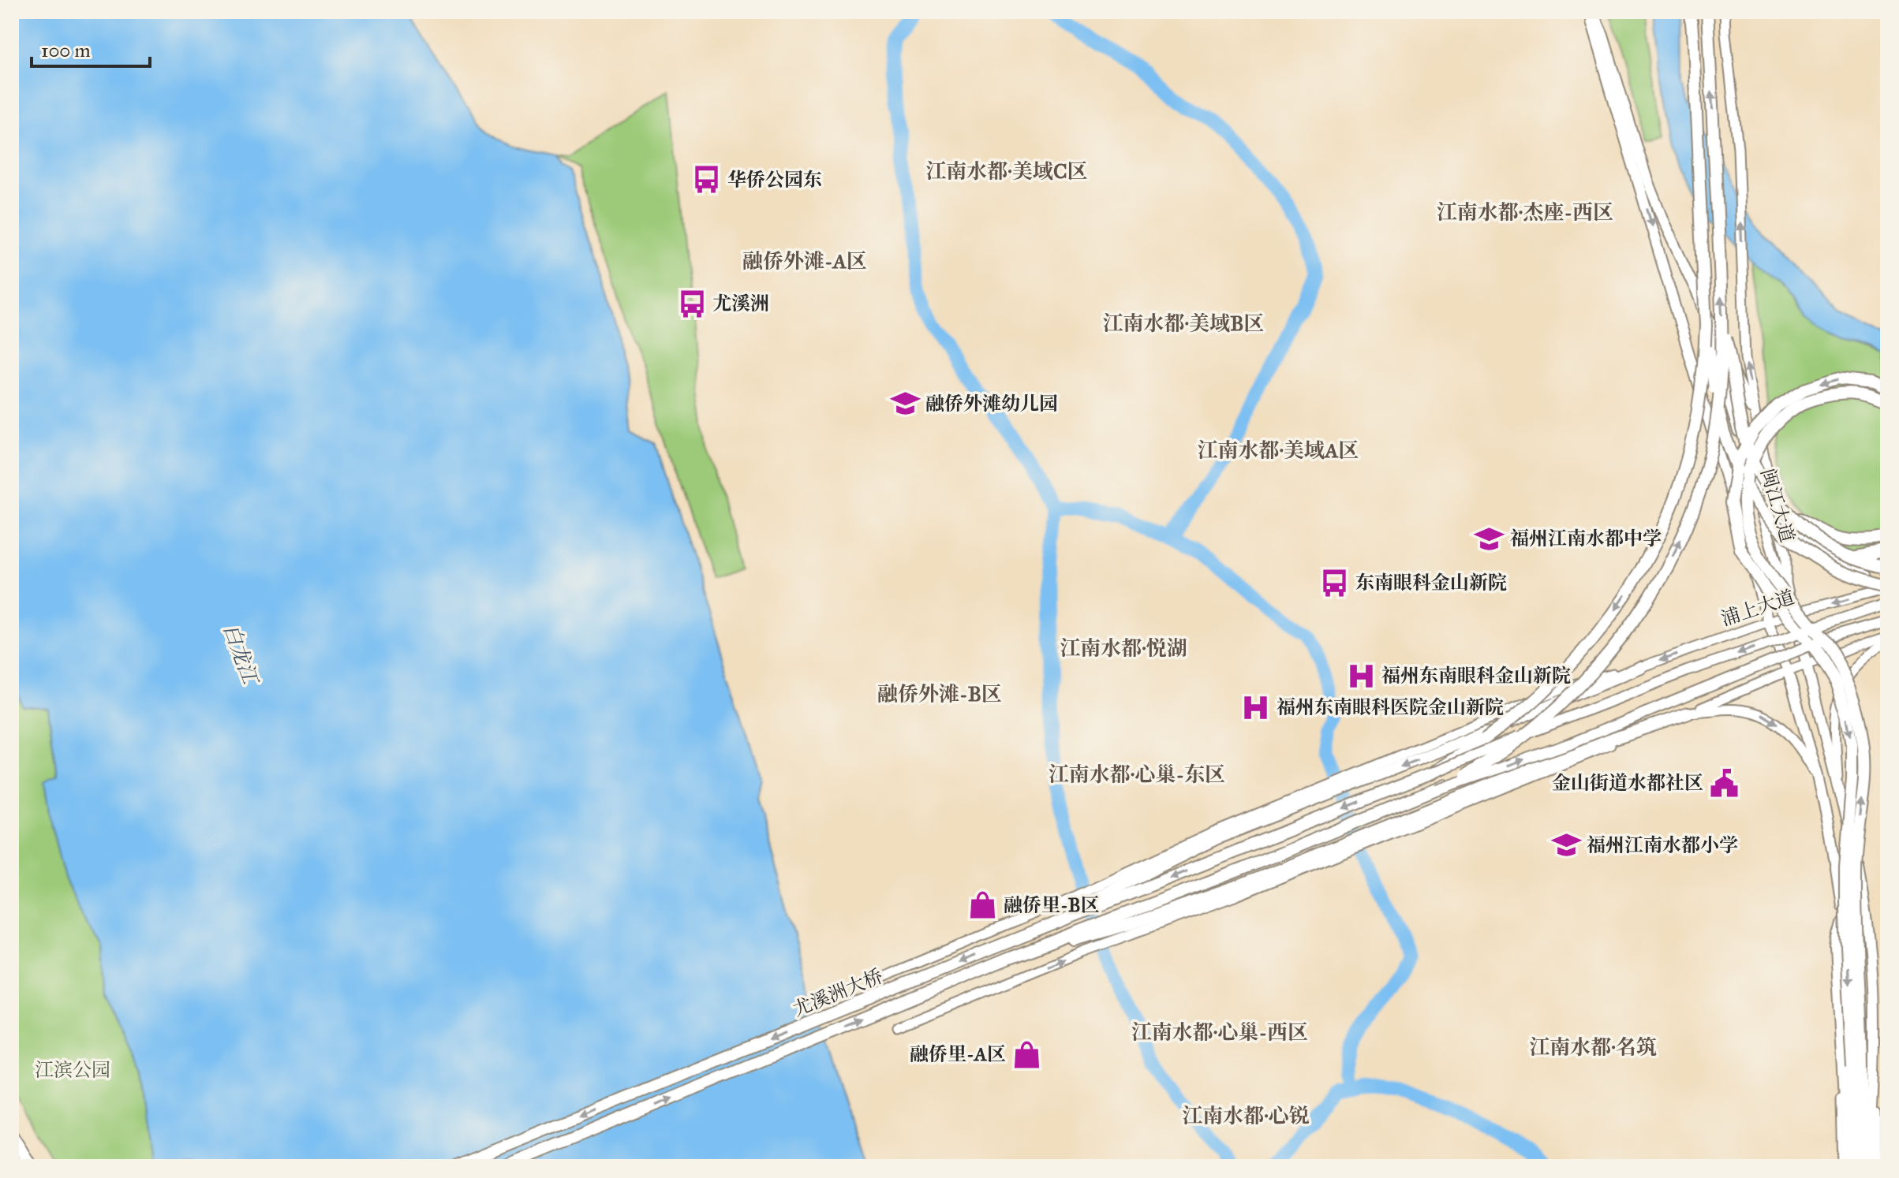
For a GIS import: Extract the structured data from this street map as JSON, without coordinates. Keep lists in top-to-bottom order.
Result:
{
  "streets": {
    "highway": ["尤溪洲大桥"],
    "main road": ["闽江大道", "浦上大道"]
  },
  "crossings": [
    ["闽江大道", "浦上大道"]
  ],
  "districts": [
    "江南水都·美域C区",
    "江南水都·杰座-西区",
    "融侨外滩-A区",
    "江南水都·美域B区",
    "江南水都·美域A区",
    "江南水都·悦湖",
    "融侨外滩-B区",
    "江南水都·心巢-东区",
    "江南水都·心巢-西区",
    "江南水都·名筑",
    "江南水都·心锐"
  ],
  "water": ["白龙江"],
  "parks": ["江滨公园"],
  "places": {
    "bus stop": ["华侨公园东", "尤溪洲", "东南眼科金山新院"],
    "school or university": ["融侨外滩幼儿园", "福州江南水都中学", "福州江南水都小学"],
    "hospital": ["福州东南眼科金山新院", "福州东南眼科医院金山新院"],
    "public building": ["金山街道水都社区"],
    "shop": ["融侨里-B区", "融侨里-A区"]
  },
  "scale_bar": "100 m"
}
